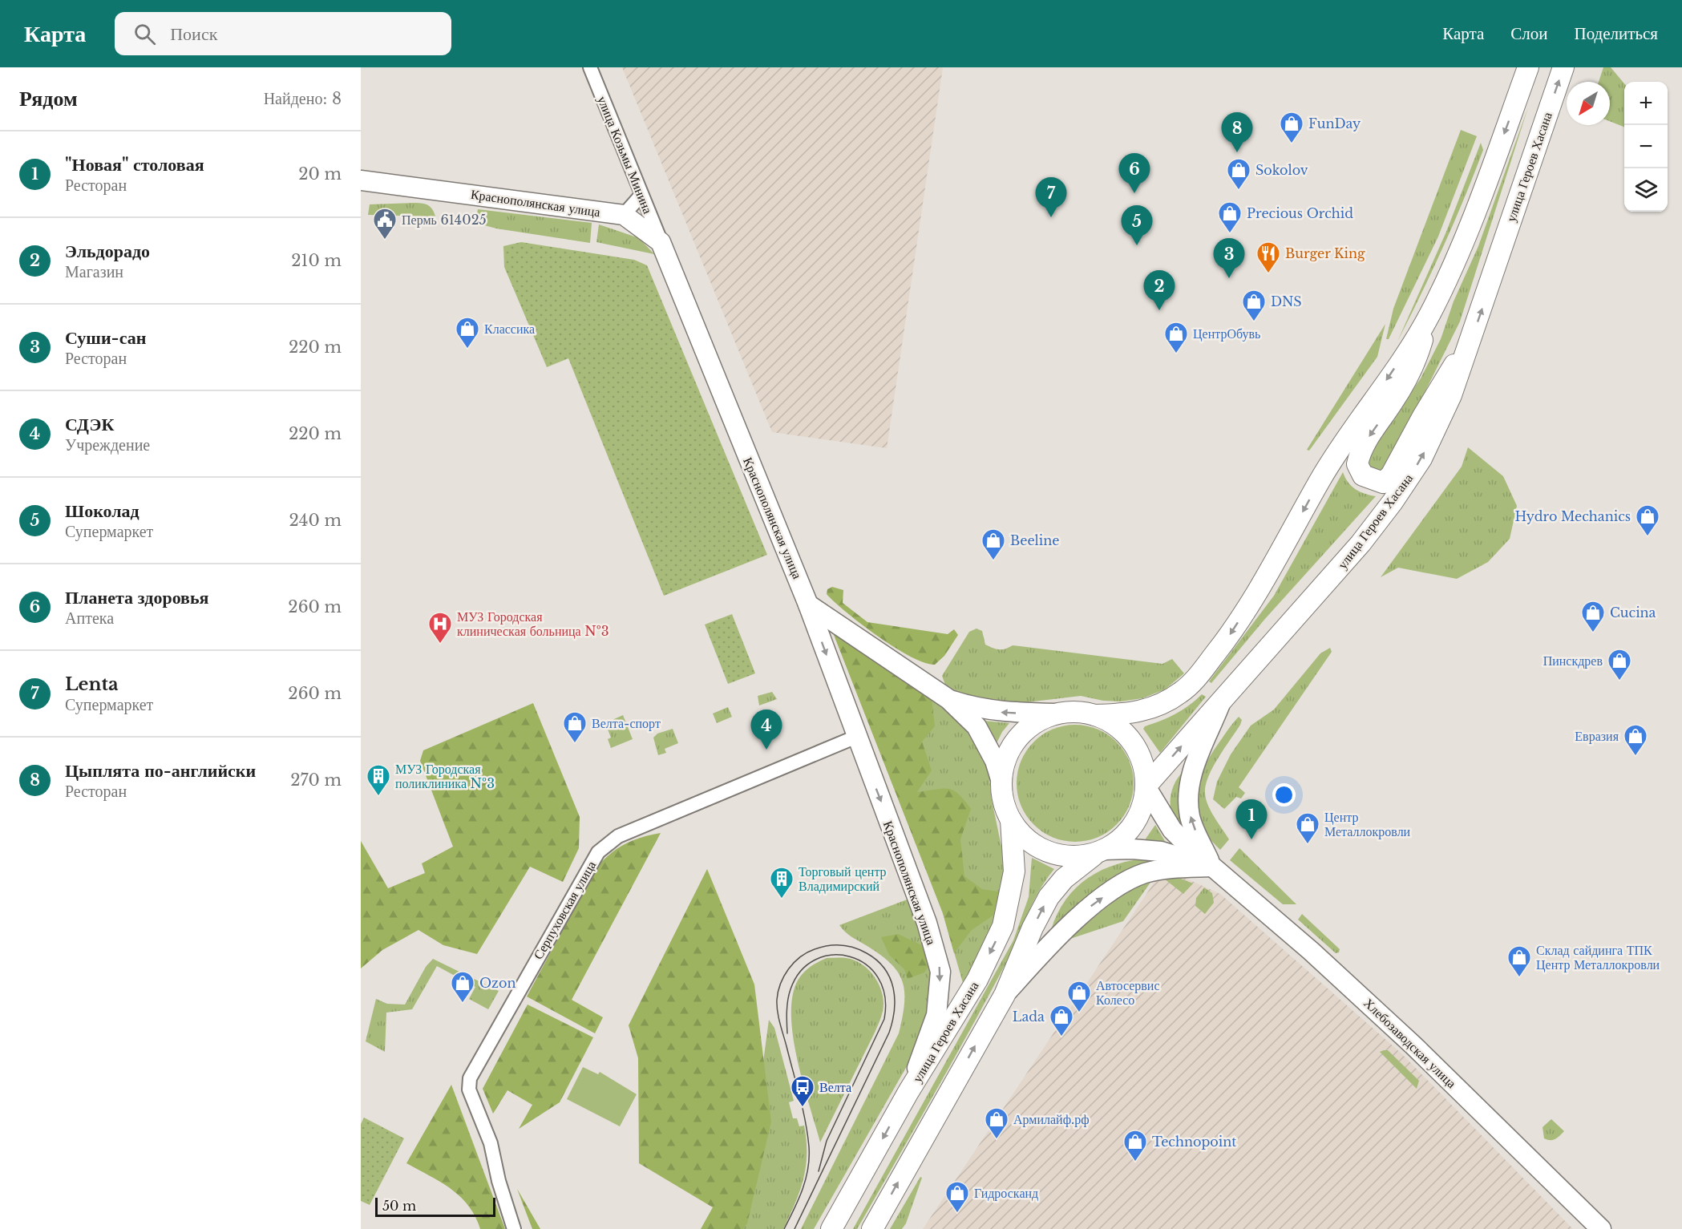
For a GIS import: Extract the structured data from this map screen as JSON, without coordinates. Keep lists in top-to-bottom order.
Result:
{
  "streets": {
    "main road": ["улица Героев Хасана", "Краснополянская улица", "Хлебозаводская улица"],
    "street": ["улица Козьмы Минина", "Серпуховская улица"]
  },
  "crossings": [
    ["улица Козьмы Минина", "Краснополянская улица"],
    ["улица Героев Хасана", "Краснополянская улица"],
    ["улица Героев Хасана", "Хлебозаводская улица"],
    ["Краснополянская улица", "Серпуховская улица"]
  ],
  "one_way": ["Краснополянская улица"],
  "places": {
    "shop": [
      "FunDay",
      "Sokolov",
      "Precious Orchid",
      "DNS",
      "Классика",
      "ЦентрОбувь",
      "Hydro Mechanics",
      "Beeline",
      "Cucina",
      "Пинскдрев",
      "Велта-спорт",
      "Евразия",
      "Центр Металлокровли",
      "Склад сайдинга ТПК Центр Металлокровли",
      "Ozon",
      "Автосервис Колесо",
      "Lada",
      "Армилайф.рф",
      "Technopoint",
      "Гидросканд"
    ],
    "public building": ["Пермь 614025"],
    "restaurant": ["Burger King"],
    "hospital": ["МУЗ Городская клиническая больница №3"],
    "building": ["МУЗ Городская поликлиника №3", "Торговый центр Владимирский"],
    "bus stop": ["Велта"]
  },
  "scale_bar": "50 m",
  "north": "bottom left",
  "page": {
    "header": "Карта",
    "search": "Поиск",
    "nav": ["Карта", "Слои", "Поделиться"],
    "heading": ["Рядом", "Найдено: 8"],
    "map_buttons": ["+", "−"],
    "pins": [
      "8",
      "6",
      "7",
      "5",
      "3",
      "2",
      "4",
      "1"
    ],
    "list": [
      {
        "mark": "1",
        "name": "\"Новая\" столовая",
        "note": "Ресторан",
        "value": "20 m"
      },
      {
        "mark": "2",
        "name": "Эльдорадо",
        "note": "Магазин",
        "value": "210 m"
      },
      {
        "mark": "3",
        "name": "Суши-сан",
        "note": "Ресторан",
        "value": "220 m"
      },
      {
        "mark": "4",
        "name": "СДЭК",
        "note": "Учреждение",
        "value": "220 m"
      },
      {
        "mark": "5",
        "name": "Шоколад",
        "note": "Супермаркет",
        "value": "240 m"
      },
      {
        "mark": "6",
        "name": "Планета здоровья",
        "note": "Аптека",
        "value": "260 m"
      },
      {
        "mark": "7",
        "name": "Lenta",
        "note": "Супермаркет",
        "value": "260 m"
      },
      {
        "mark": "8",
        "name": "Цыплята по-английски",
        "note": "Ресторан",
        "value": "270 m"
      }
    ],
    "scale": "50 m"
  }
}
